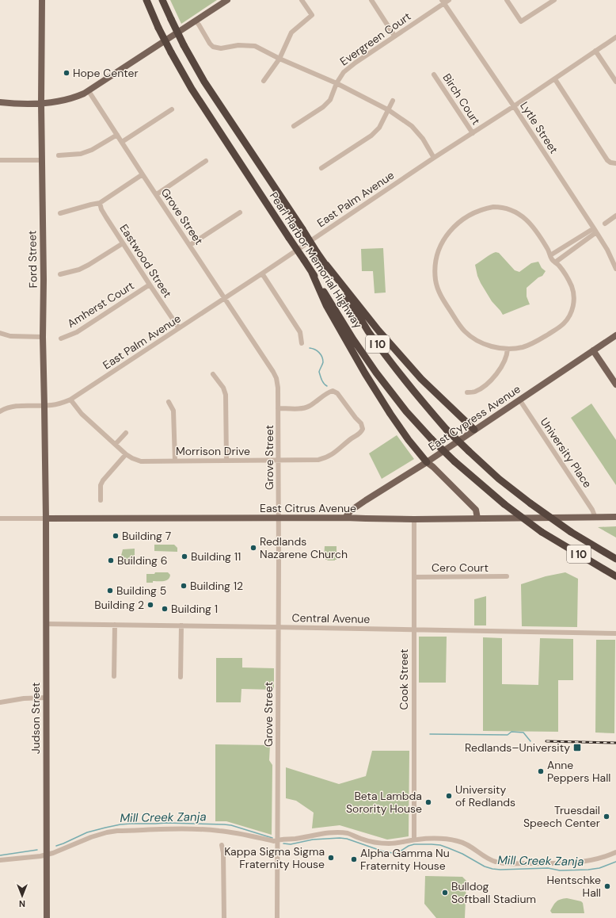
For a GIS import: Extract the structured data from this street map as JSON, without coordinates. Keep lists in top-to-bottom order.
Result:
{
  "streets": {
    "highway": ["Pearl Harbor Memorial Highway", "I 10"],
    "main road": [
      "Ford Street",
      "East Cypress Avenue",
      "East Citrus Avenue",
      "Judson Street"
    ],
    "street": [
      "Evergreen Court",
      "Birch Court",
      "Lytle Street",
      "East Palm Avenue",
      "Grove Street",
      "Eastwood Street",
      "Amherst Court",
      "Morrison Drive",
      "University Place",
      "Cero Court",
      "Central Avenue",
      "Cook Street"
    ]
  },
  "crossings": [
    ["Evergreen Court", "Lytle Street"],
    ["Birch Court", "East Palm Avenue"],
    ["Lytle Street", "East Palm Avenue"],
    ["East Palm Avenue", "Grove Street"],
    ["East Palm Avenue", "Ford Street"],
    ["East Palm Avenue", "Eastwood Street"],
    ["East Palm Avenue", "Morrison Drive"],
    ["Grove Street", "Morrison Drive"],
    ["Grove Street", "East Citrus Avenue"],
    ["Grove Street", "Central Avenue"],
    ["Ford Street", "East Citrus Avenue"],
    ["Ford Street", "Judson Street"],
    ["Eastwood Street", "Amherst Court"],
    ["East Cypress Avenue", "University Place"],
    ["East Cypress Avenue", "East Citrus Avenue"],
    ["University Place", "East Citrus Avenue"],
    ["East Citrus Avenue", "Cook Street"],
    ["East Citrus Avenue", "Judson Street"],
    ["Cero Court", "Cook Street"],
    ["Central Avenue", "Cook Street"],
    ["Central Avenue", "Judson Street"]
  ],
  "water": ["Mill Creek Zanja"],
  "places": {
    "other": [
      "Hope Center",
      "Building 7",
      "Redlands Nazarene Church",
      "Building 11",
      "Building 6",
      "Building 12",
      "Building 5",
      "Building 2",
      "Building 1",
      "Anne Peppers Hall",
      "University of Redlands",
      "Beta Lambda Sorority House",
      "Truesdail Speech Center",
      "Kappa Sigma Sigma Fraternity House",
      "Alpha Gamma Nu Fraternity House",
      "Hentschke Hall",
      "Bulldog Softball Stadium"
    ],
    "transit": ["Redlands–University"]
  },
  "north": "bottom"
}
